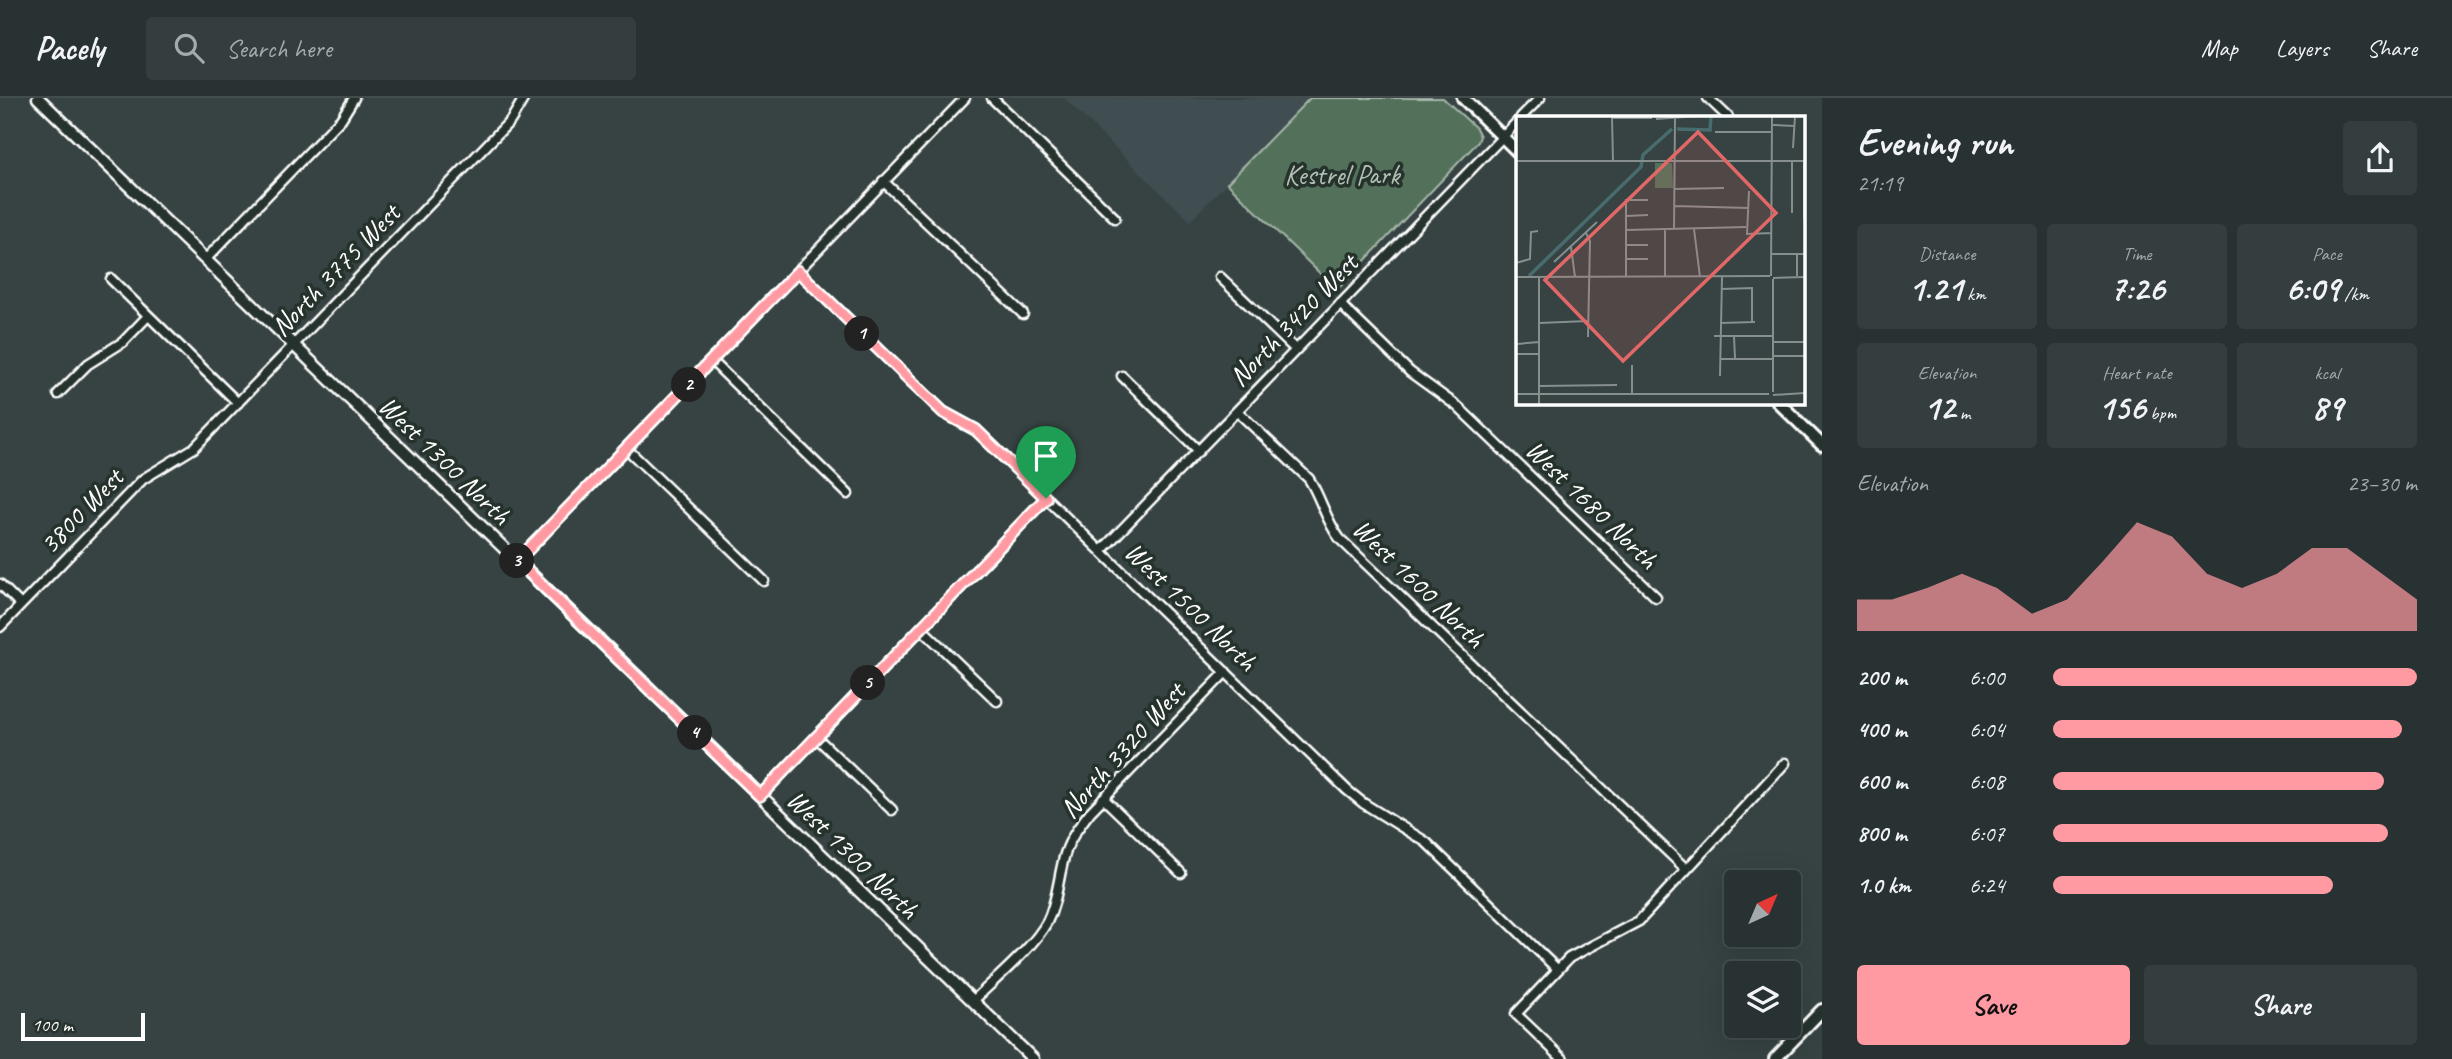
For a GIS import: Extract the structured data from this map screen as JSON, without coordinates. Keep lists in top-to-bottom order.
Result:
{
  "streets": {
    "street": [
      "North 3775 West",
      "North 3420 West",
      "West 1300 North",
      "West 1680 North",
      "3800 West",
      "West 1600 North",
      "West 1500 North",
      "North 3320 West"
    ]
  },
  "crossings": [
    ["North 3775 West", "West 1300 North"],
    ["North 3775 West", "3800 West"],
    ["North 3420 West", "West 1680 North"],
    ["North 3420 West", "West 1600 North"],
    ["North 3420 West", "West 1500 North"],
    ["West 1300 North", "North 3320 West"],
    ["West 1500 North", "North 3320 West"]
  ],
  "parks": ["Kestrel Park"],
  "scale_bar": "100 m",
  "north": "top right",
  "page": {
    "header": "Pacely",
    "search": "Search here",
    "nav": ["Map", "Layers", "Share"],
    "heading": ["Evening run", "21:19"],
    "stats": [
      ["Distance", "1.21 km"],
      ["Time", "7:26"],
      ["Pace", "6:09 /km"],
      ["Elevation", "12 m"],
      ["Heart rate", "156 bpm"],
      ["kcal", "89"]
    ],
    "pins": [
      "1",
      "2",
      "3",
      "5",
      "4"
    ],
    "chart": ["Elevation", "23–30 m"],
    "list": [
      {
        "name": "200 m",
        "note": "6:00"
      },
      {
        "name": "400 m",
        "note": "6:04"
      },
      {
        "name": "600 m",
        "note": "6:08"
      },
      {
        "name": "800 m",
        "note": "6:07"
      },
      {
        "name": "1.0 km",
        "note": "6:24"
      }
    ],
    "buttons": ["Save", "Share"],
    "scale": "100 m"
  }
}
